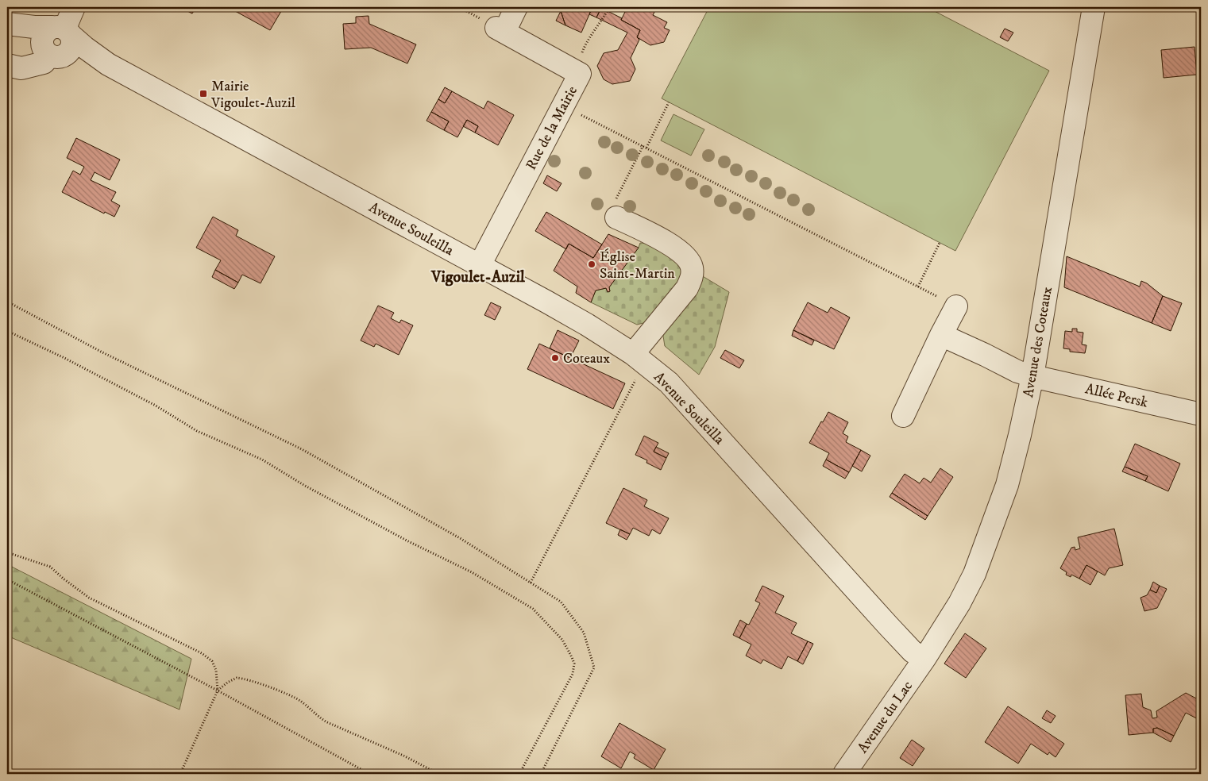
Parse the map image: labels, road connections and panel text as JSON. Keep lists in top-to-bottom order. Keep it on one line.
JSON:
{"streets":{"street":["Rue de la Mairie","Avenue Souleilla","Avenue des Coteaux","Allée Persk","Avenue du Lac"]},"crossings":[["Rue de la Mairie","Avenue Souleilla"],["Avenue Souleilla","Avenue des Coteaux"],["Avenue Souleilla","Avenue du Lac"],["Avenue des Coteaux","Allée Persk"],["Avenue des Coteaux","Avenue du Lac"]],"districts":["Vigoulet-Auzil"],"places":{"transit":["Mairie Vigoulet-Auzil"],"other":["Église Saint-Martin","Coteaux"]}}
